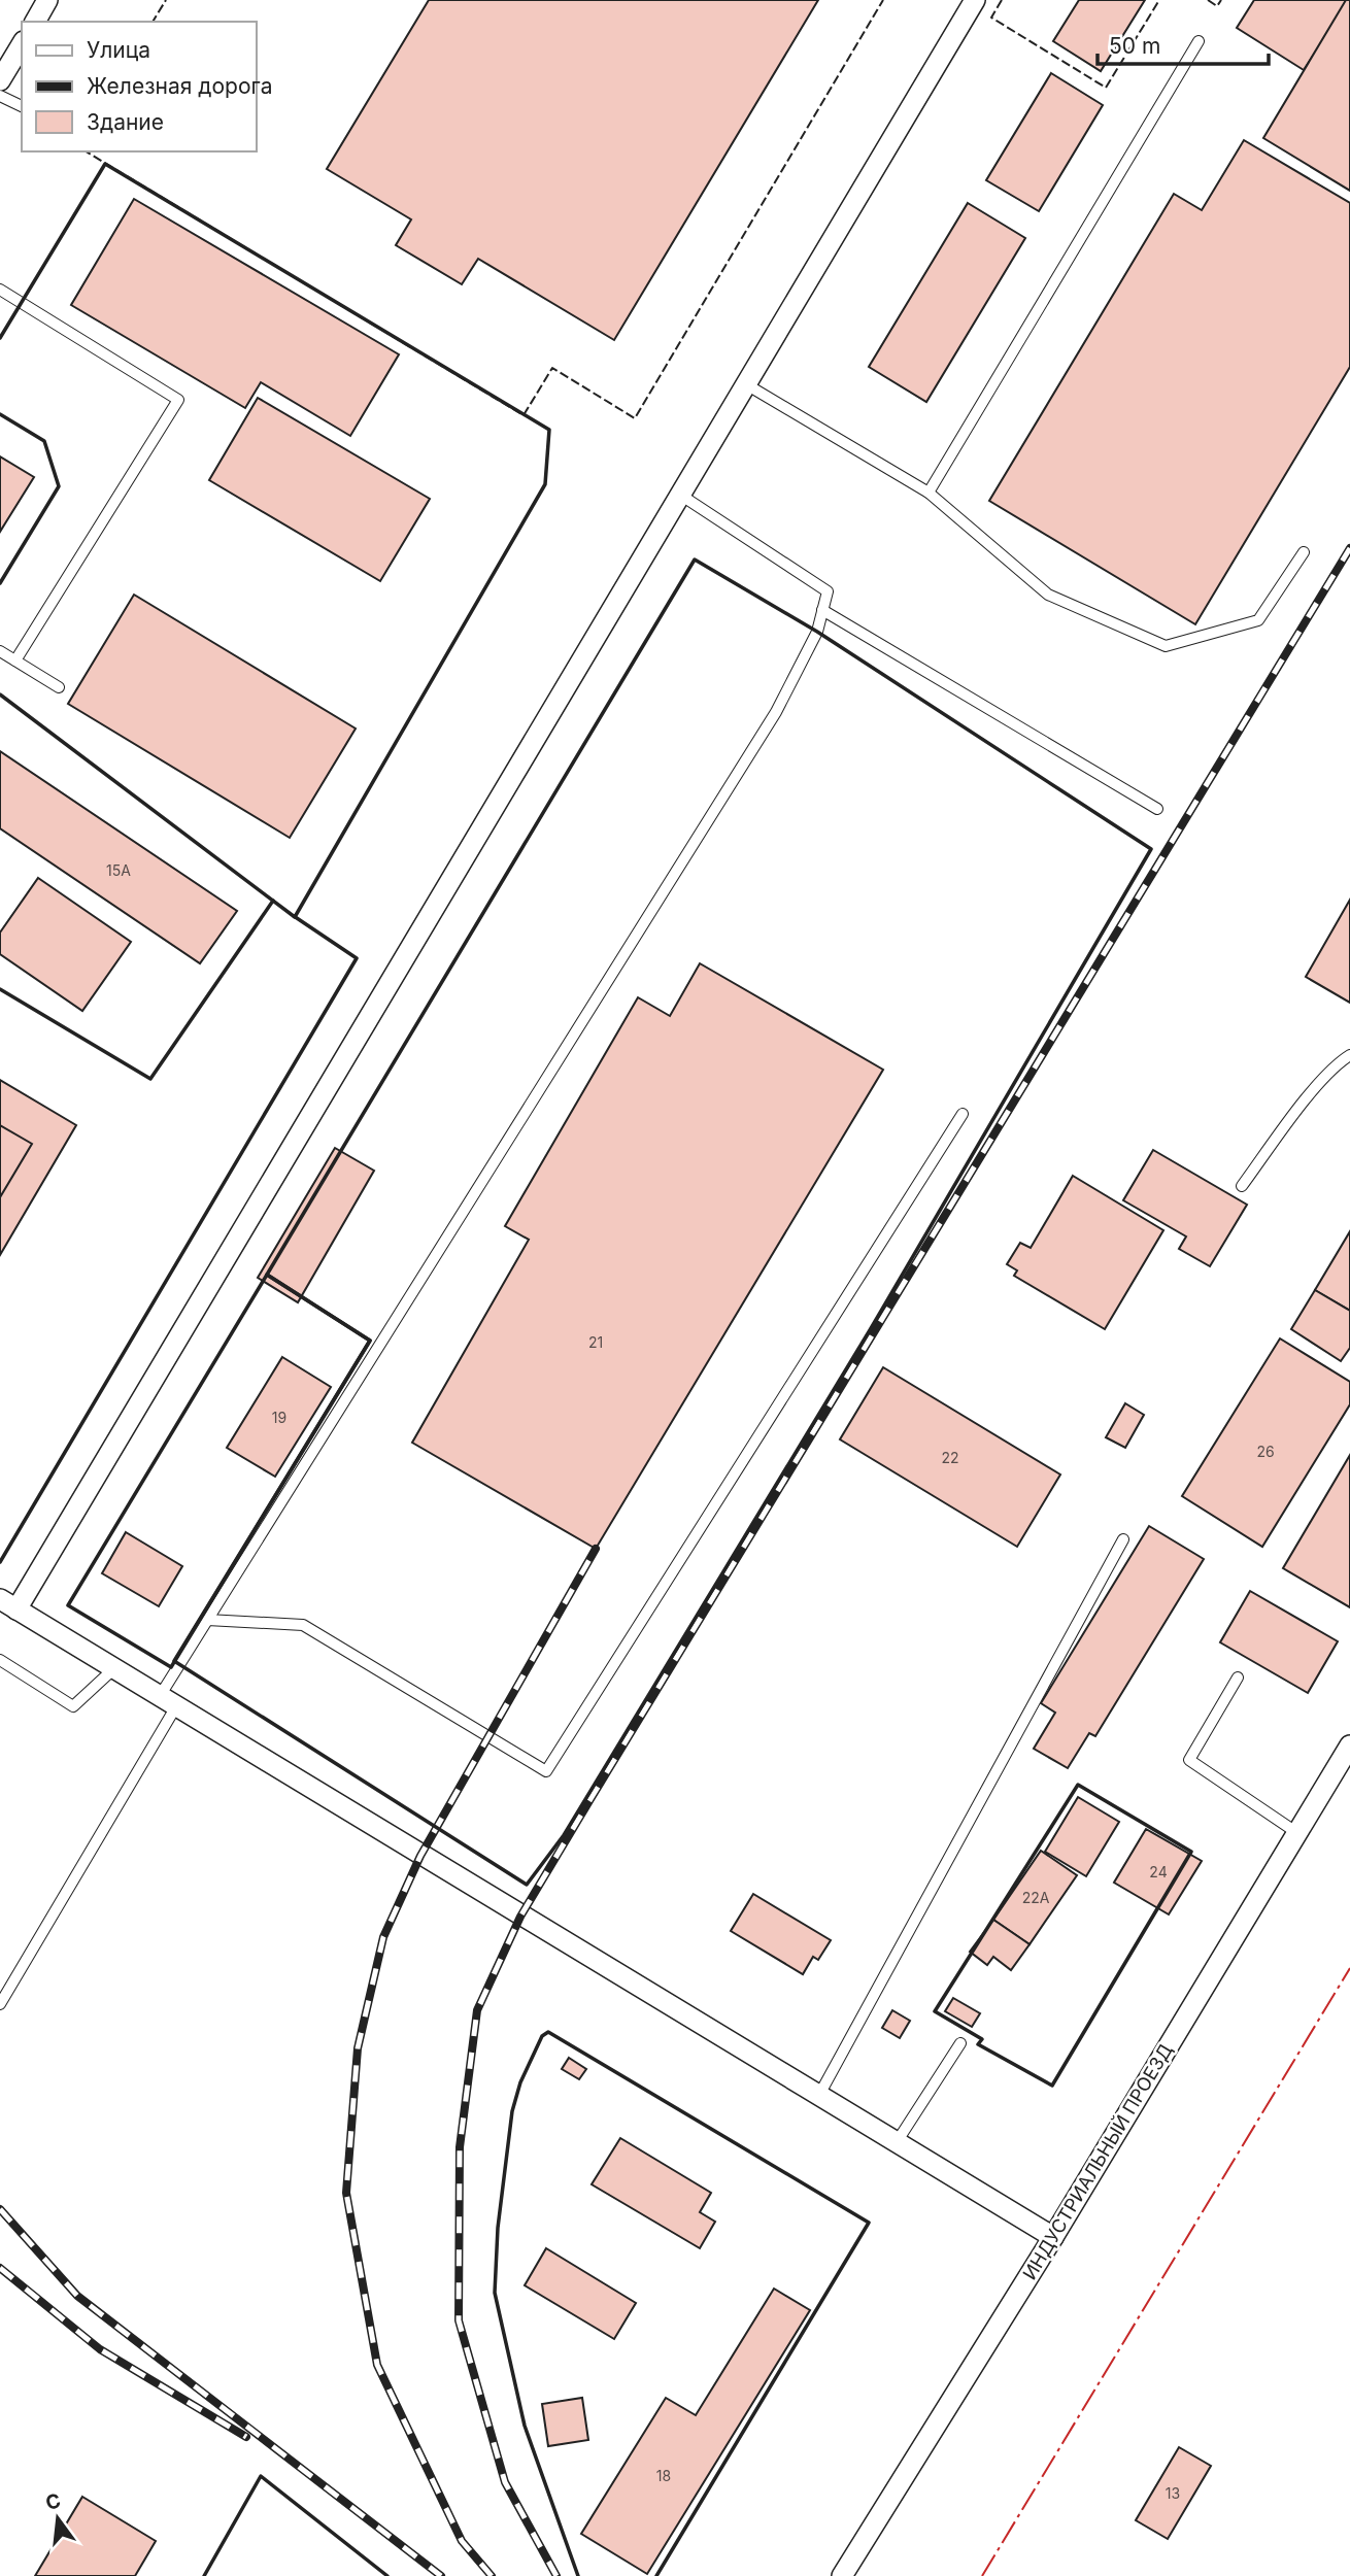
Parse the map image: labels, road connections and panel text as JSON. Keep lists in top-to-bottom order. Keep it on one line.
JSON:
{"streets":{"street":["ИНДУСТРИАЛЬНЫЙ ПРОЕЗД"]},"house_numbers":["15А","21","19","26","22","24","22А","18","13"],"legend":["Улица","Железная дорога","Здание"],"scale_bar":"50 m","north":"top"}
